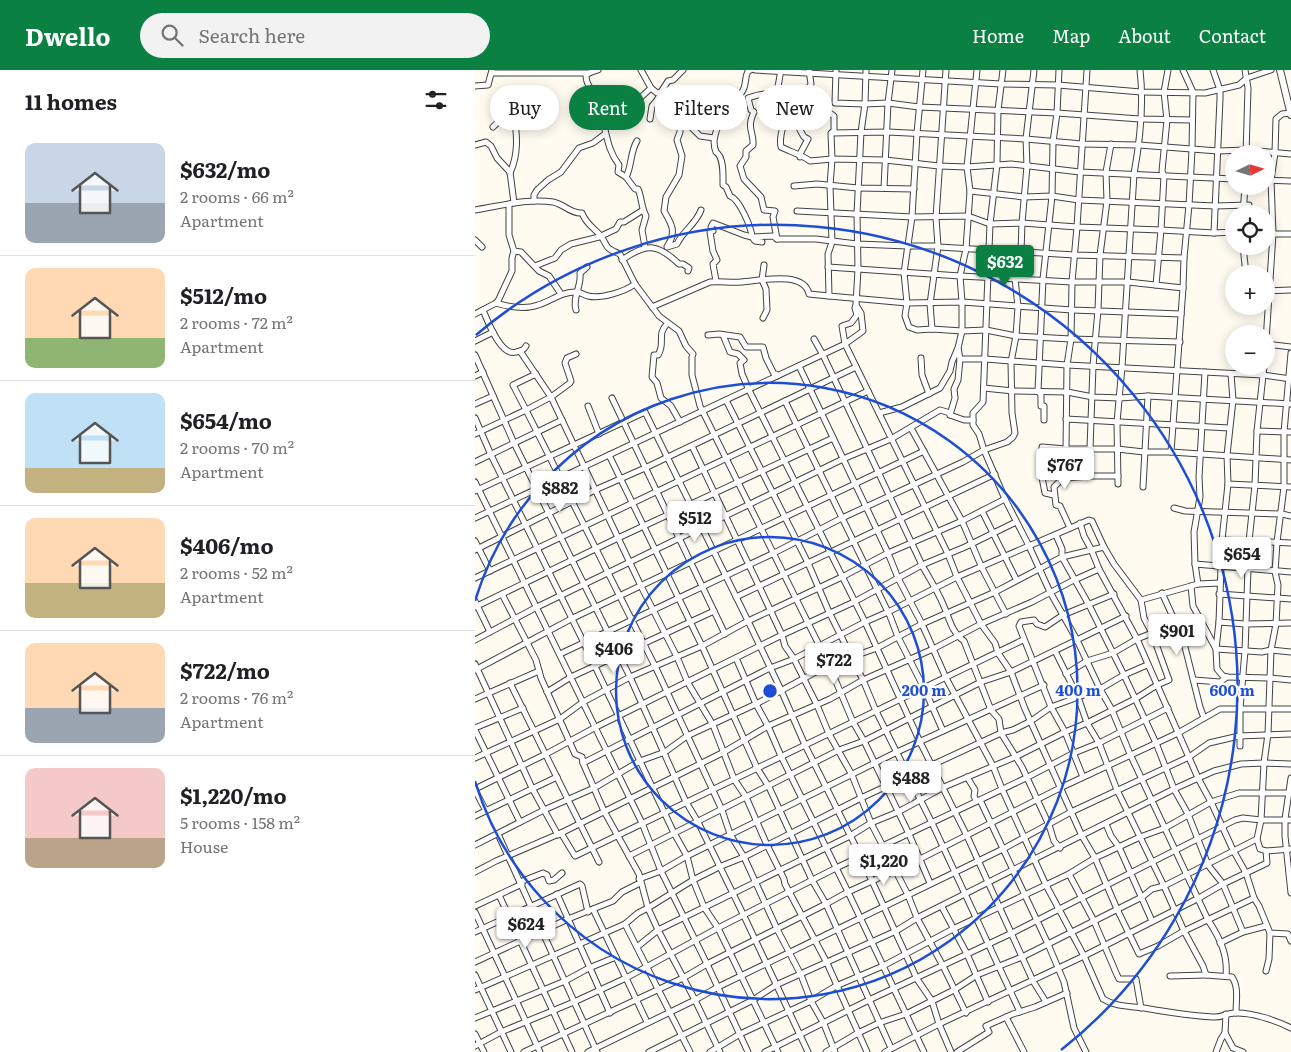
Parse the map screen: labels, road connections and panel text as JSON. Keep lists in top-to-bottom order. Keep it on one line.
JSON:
{"north":"right","page":{"header":"Dwello","search":"Search here","nav":["Home","Map","About","Contact"],"heading":"11 homes","chip":["Buy","Rent","Filters","New"],"list":[{"name":"$632/mo","note":"2 rooms · 66 m² · Apartment"},{"name":"$512/mo","note":"2 rooms · 72 m² · Apartment"},{"name":"$654/mo","note":"2 rooms · 70 m² · Apartment"},{"name":"$406/mo","note":"2 rooms · 52 m² · Apartment"},{"name":"$722/mo","note":"2 rooms · 76 m² · Apartment"},{"name":"$1,220/mo","note":"5 rooms · 158 m² · House"}],"map_buttons":["+","−"],"price":["$632","$767","$882","$512","$654","$901","$406","$722","$488","$1,220","$624"]},"rings":["200 m","400 m","600 m"]}
